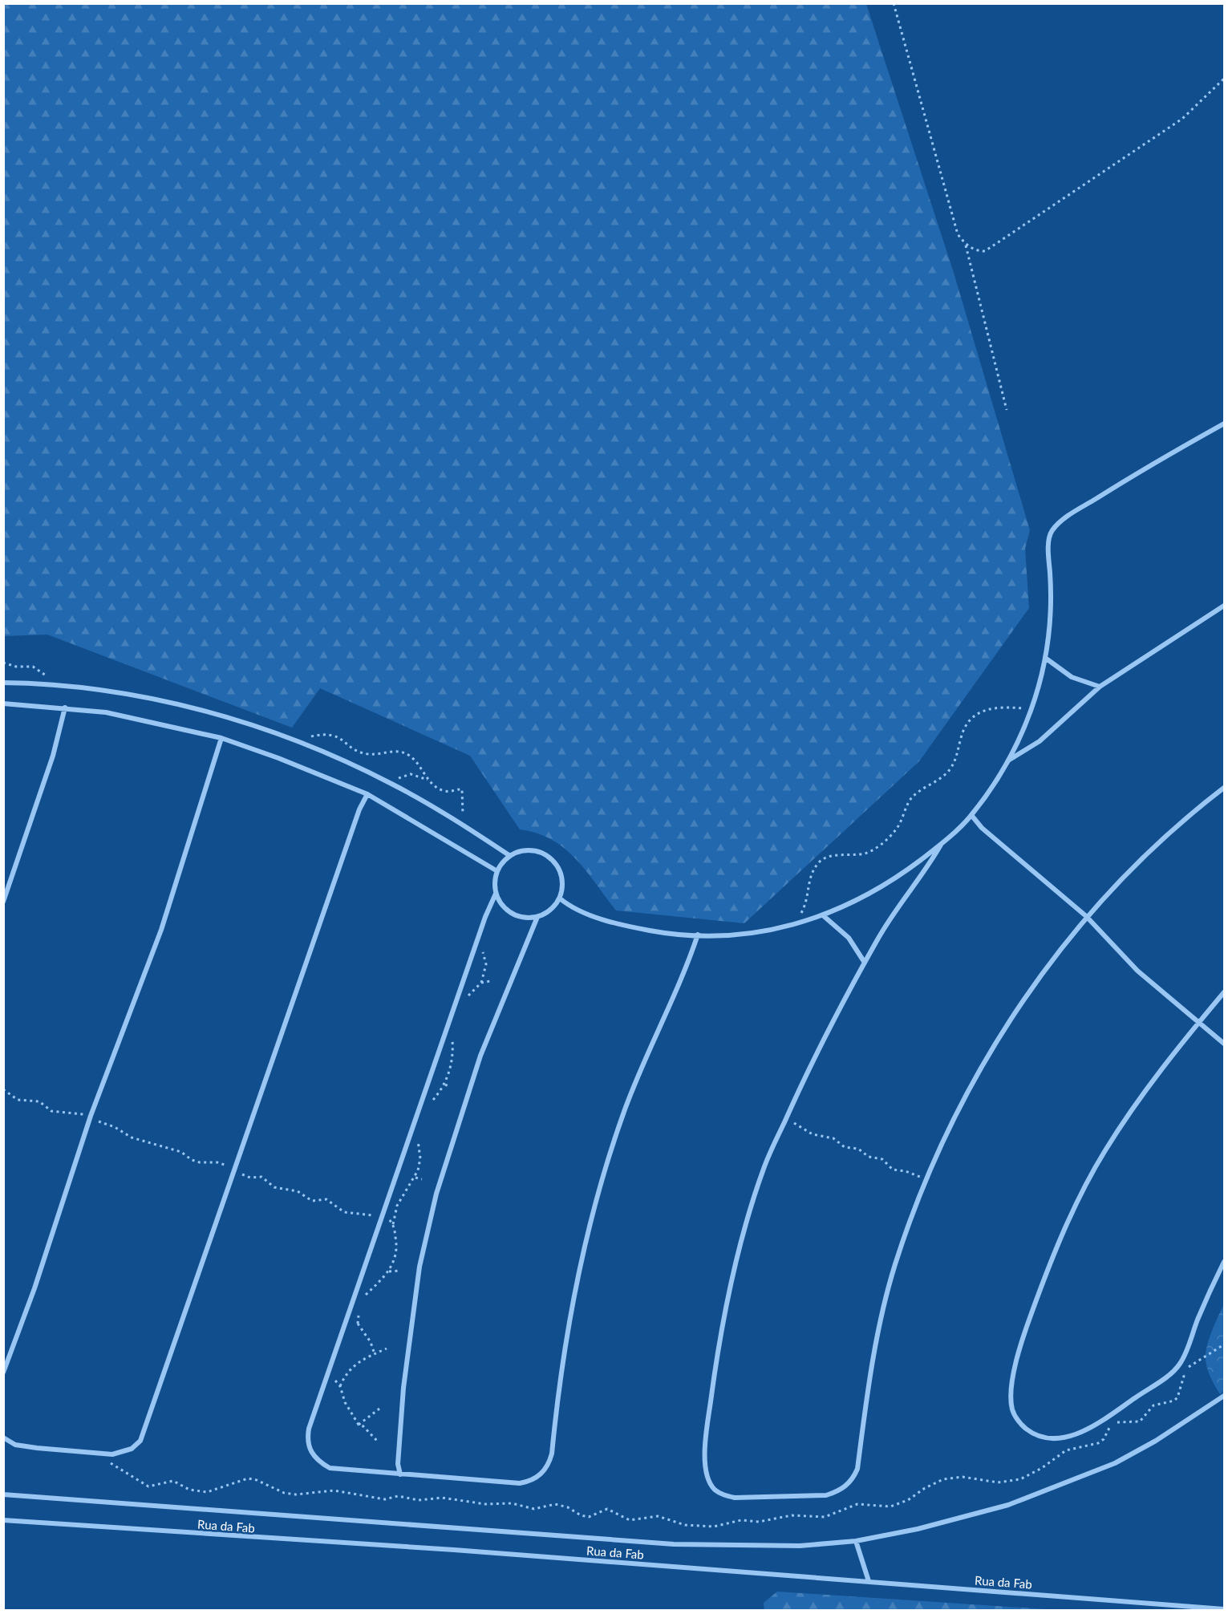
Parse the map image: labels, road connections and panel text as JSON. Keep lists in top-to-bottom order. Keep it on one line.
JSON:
{"streets":{"street":["Rua da Fab"]}}
